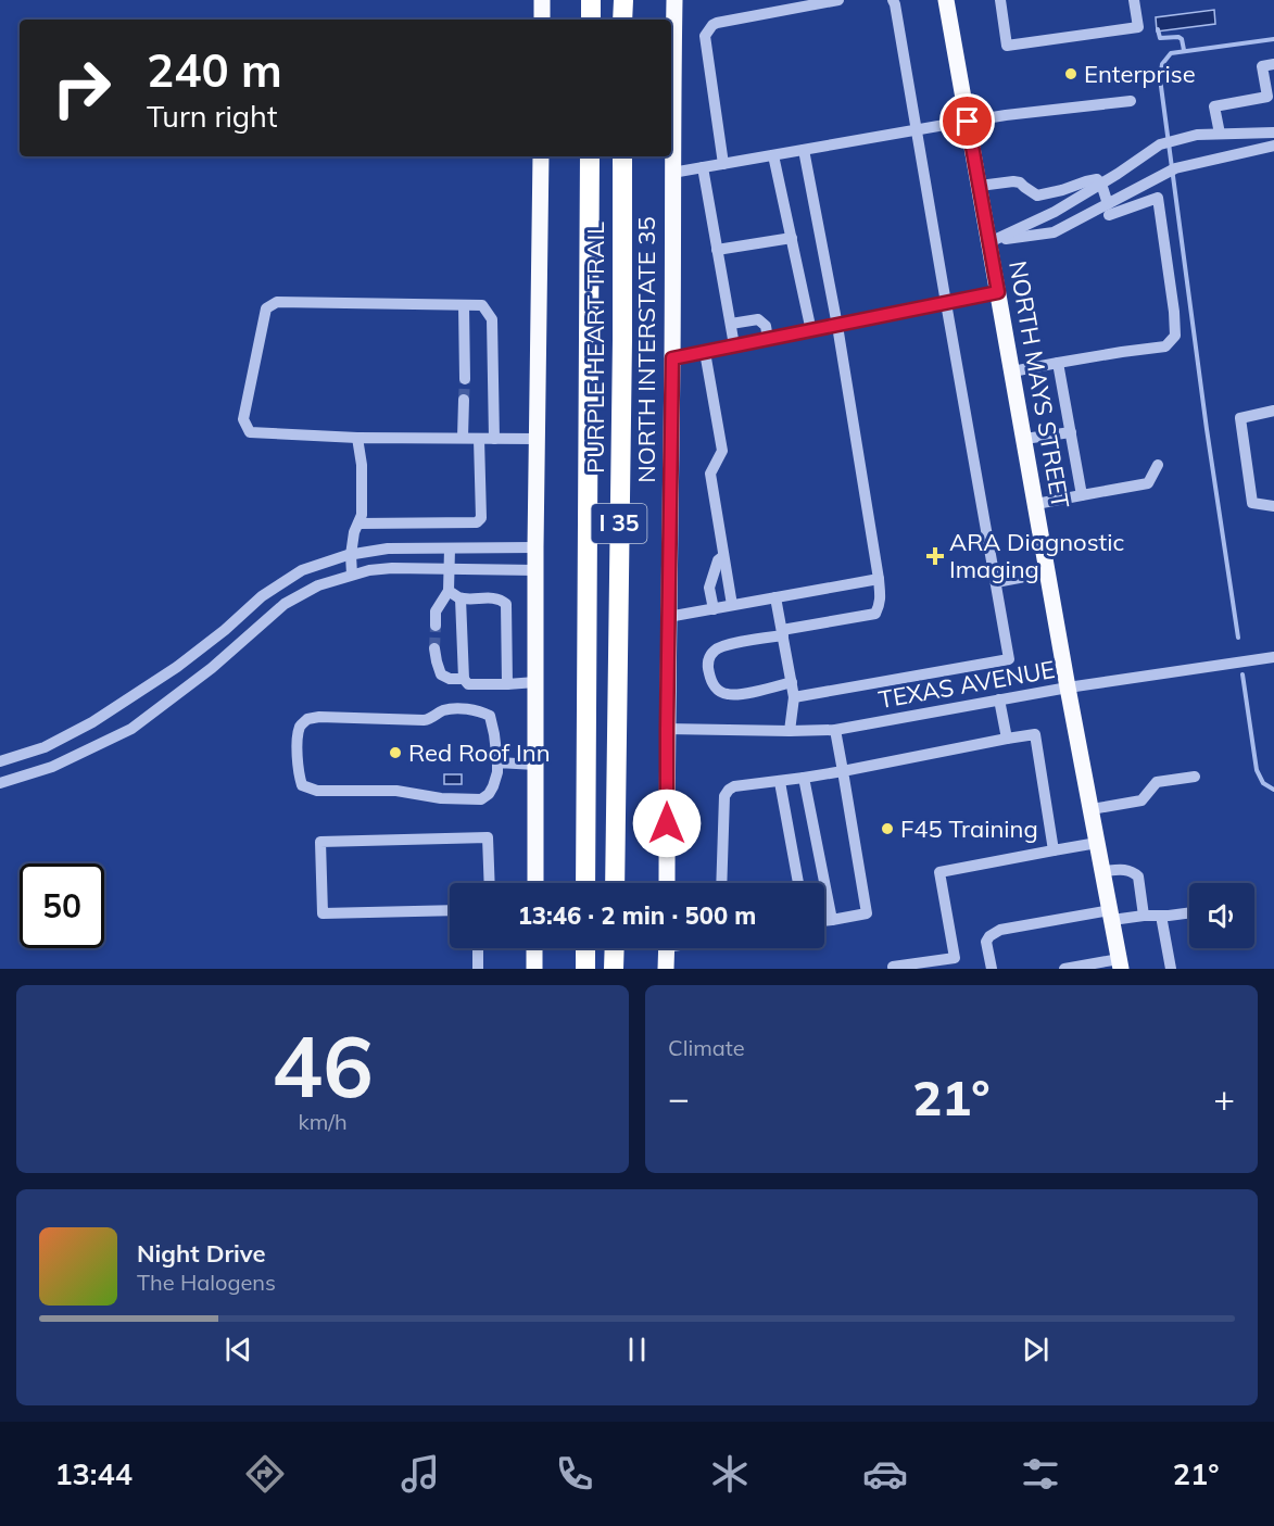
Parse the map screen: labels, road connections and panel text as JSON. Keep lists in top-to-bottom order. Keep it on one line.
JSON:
{"streets":{"highway":["PURPLE HEART TRAIL","I 35"],"main road":["NORTH INTERSTATE 35","NORTH MAYS STREET"],"street":["TEXAS AVENUE"]},"crossings":[["NORTH INTERSTATE 35","TEXAS AVENUE"],["NORTH MAYS STREET","TEXAS AVENUE"]],"places":{"other":["Enterprise","Red Roof Inn","F45 Training"],"health":["ARA Diagnostic Imaging"]},"page":{"turn":["240 m","Turn right"],"limit":"50","trip":"13:46 · 2 min · 500 m","tile":[["46","km/h"],"Climate"],"heat":["−","21°","+"],"song":["Night Drive","The Halogens"],"tabs":["13:44","21°"]}}
